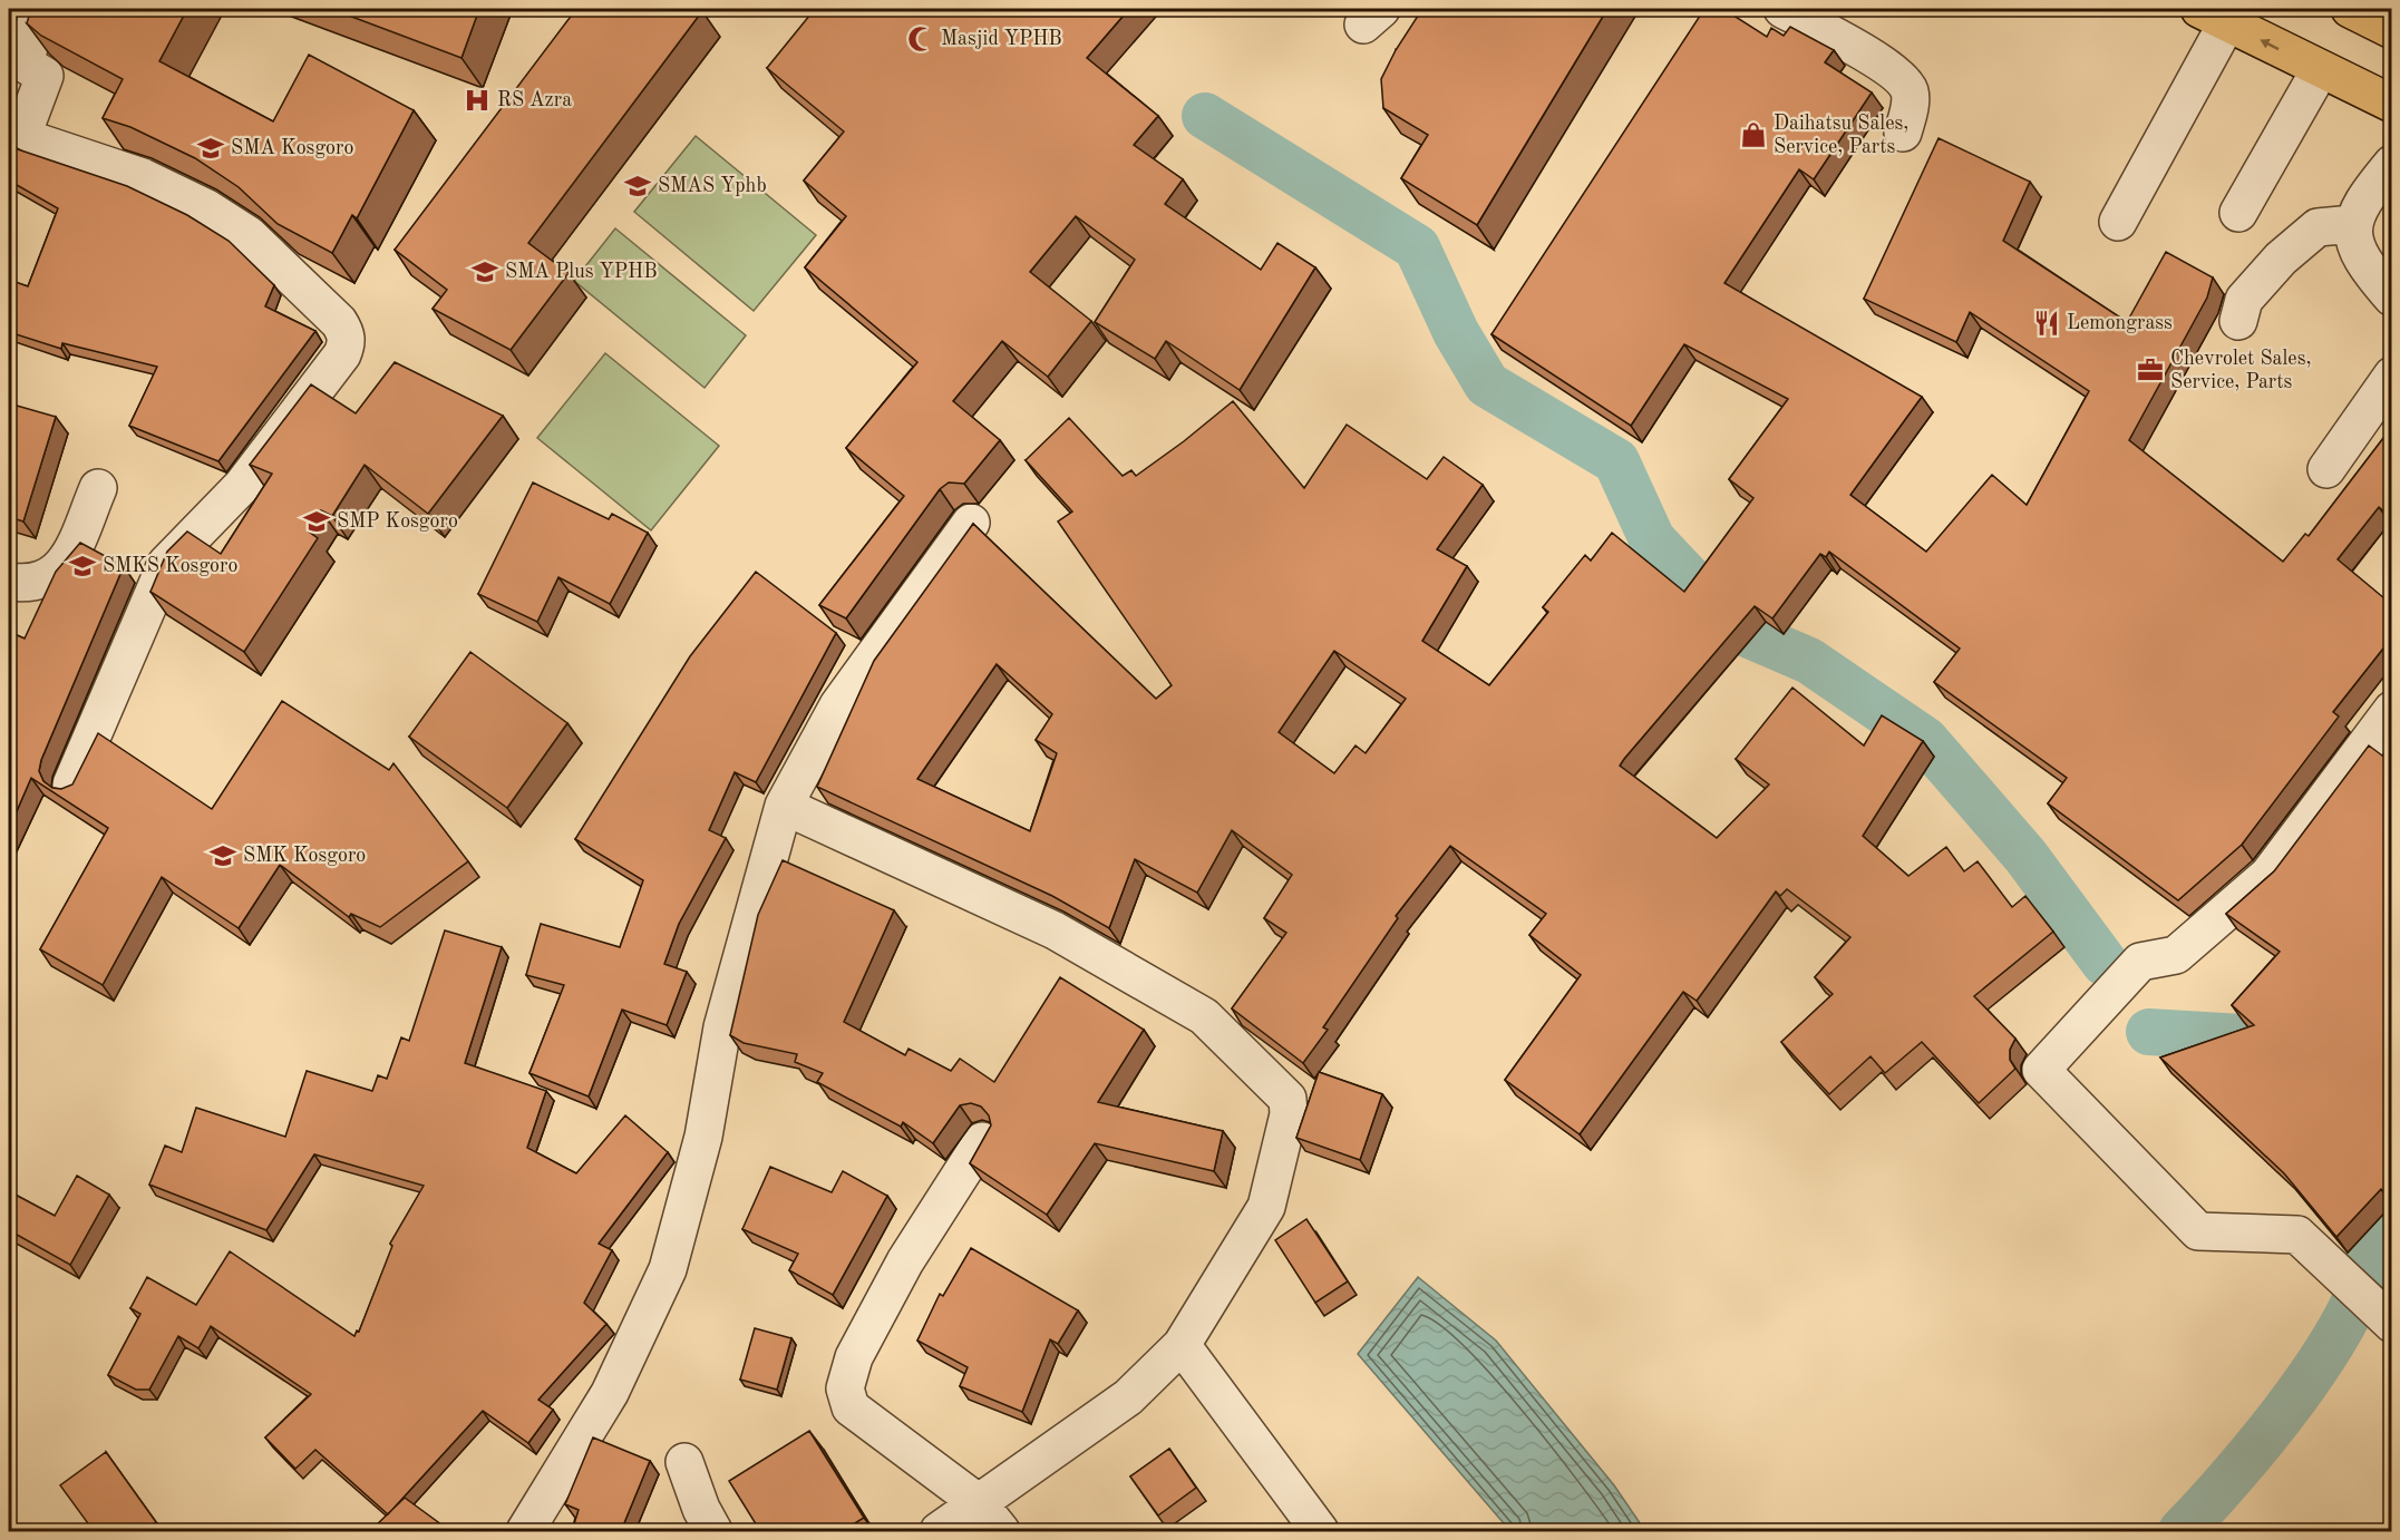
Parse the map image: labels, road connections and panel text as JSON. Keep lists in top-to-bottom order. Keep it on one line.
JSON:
{"places":{"mosque":["Masjid YPHB"],"hospital":["RS Azra"],"shop":["Daihatsu Sales, Service, Parts"],"school or university":["SMA Kosgoro","SMAS Yphb","SMA Plus YPHB","SMP Kosgoro","SMKS Kosgoro","SMK Kosgoro"],"restaurant":["Lemongrass"],"office":["Chevrolet Sales, Service, Parts"]}}
